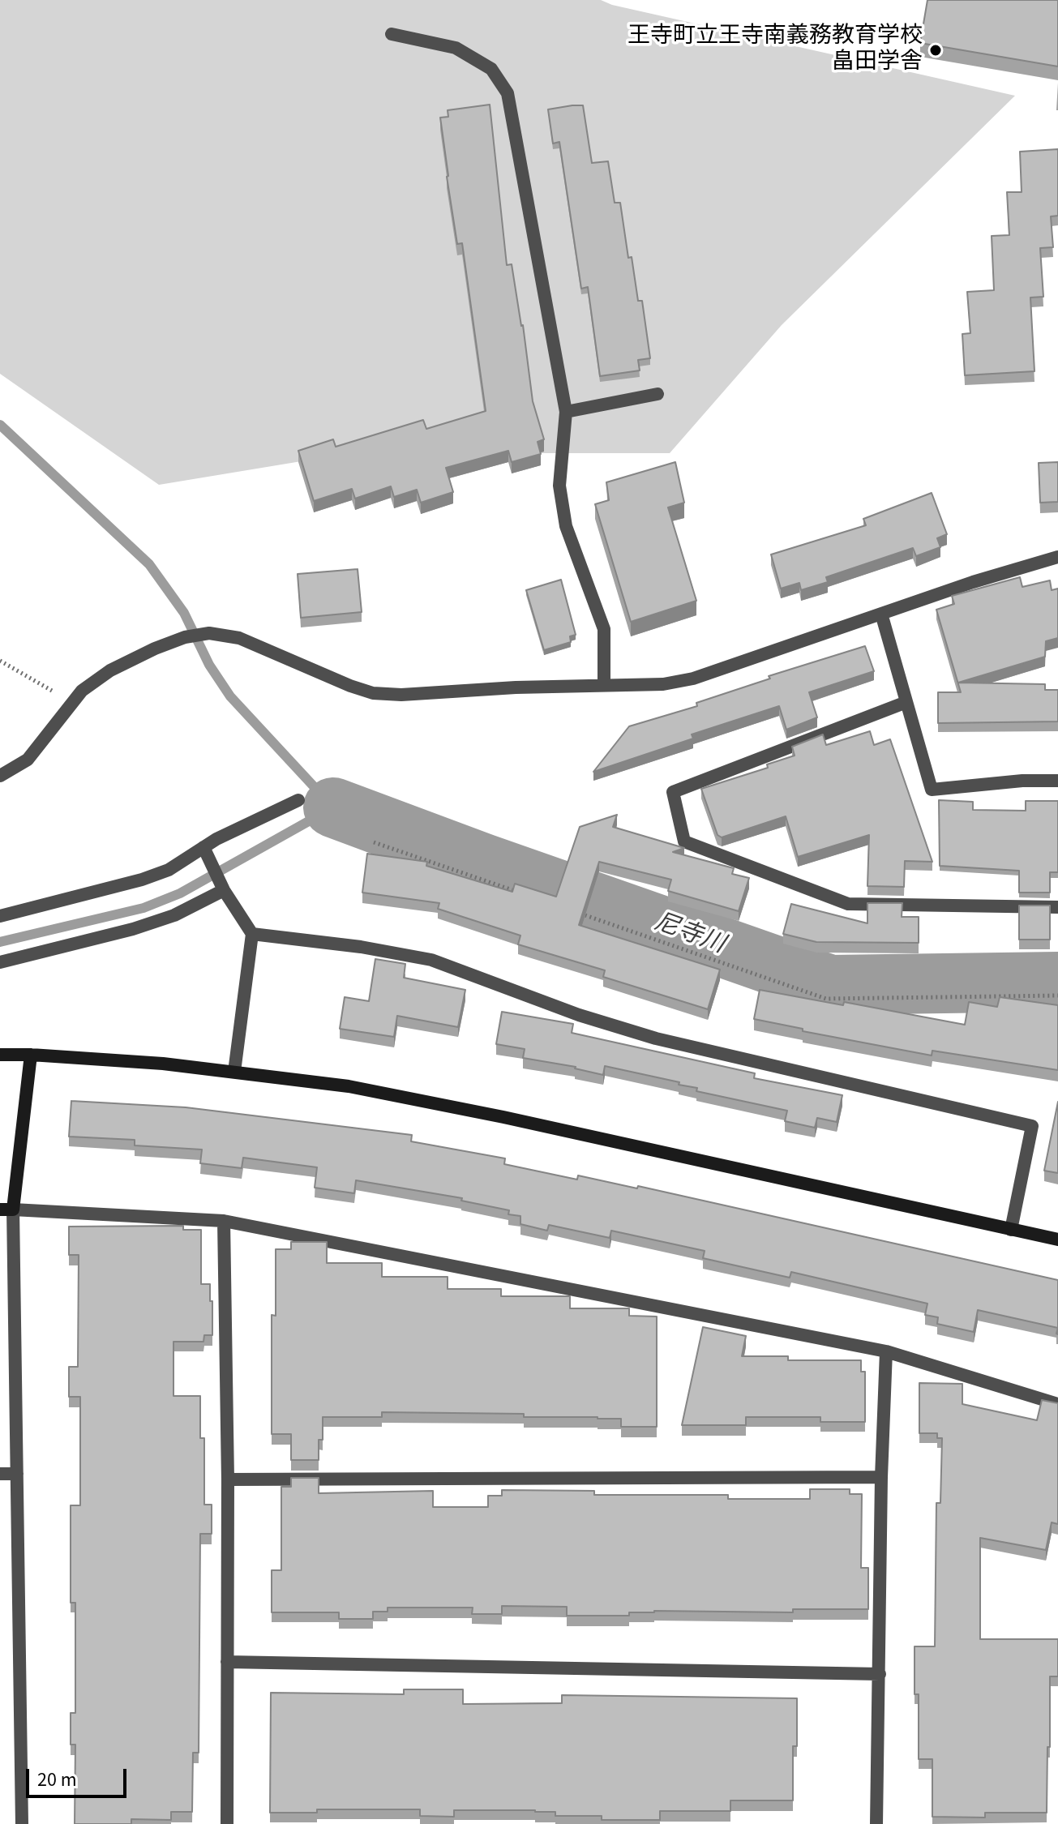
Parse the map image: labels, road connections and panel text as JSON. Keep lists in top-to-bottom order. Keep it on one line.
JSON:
{"water":["尼寺川"],"places":["王寺町立王寺南義務教育学校 畠田学舎"],"scale_bar":"20 m"}
